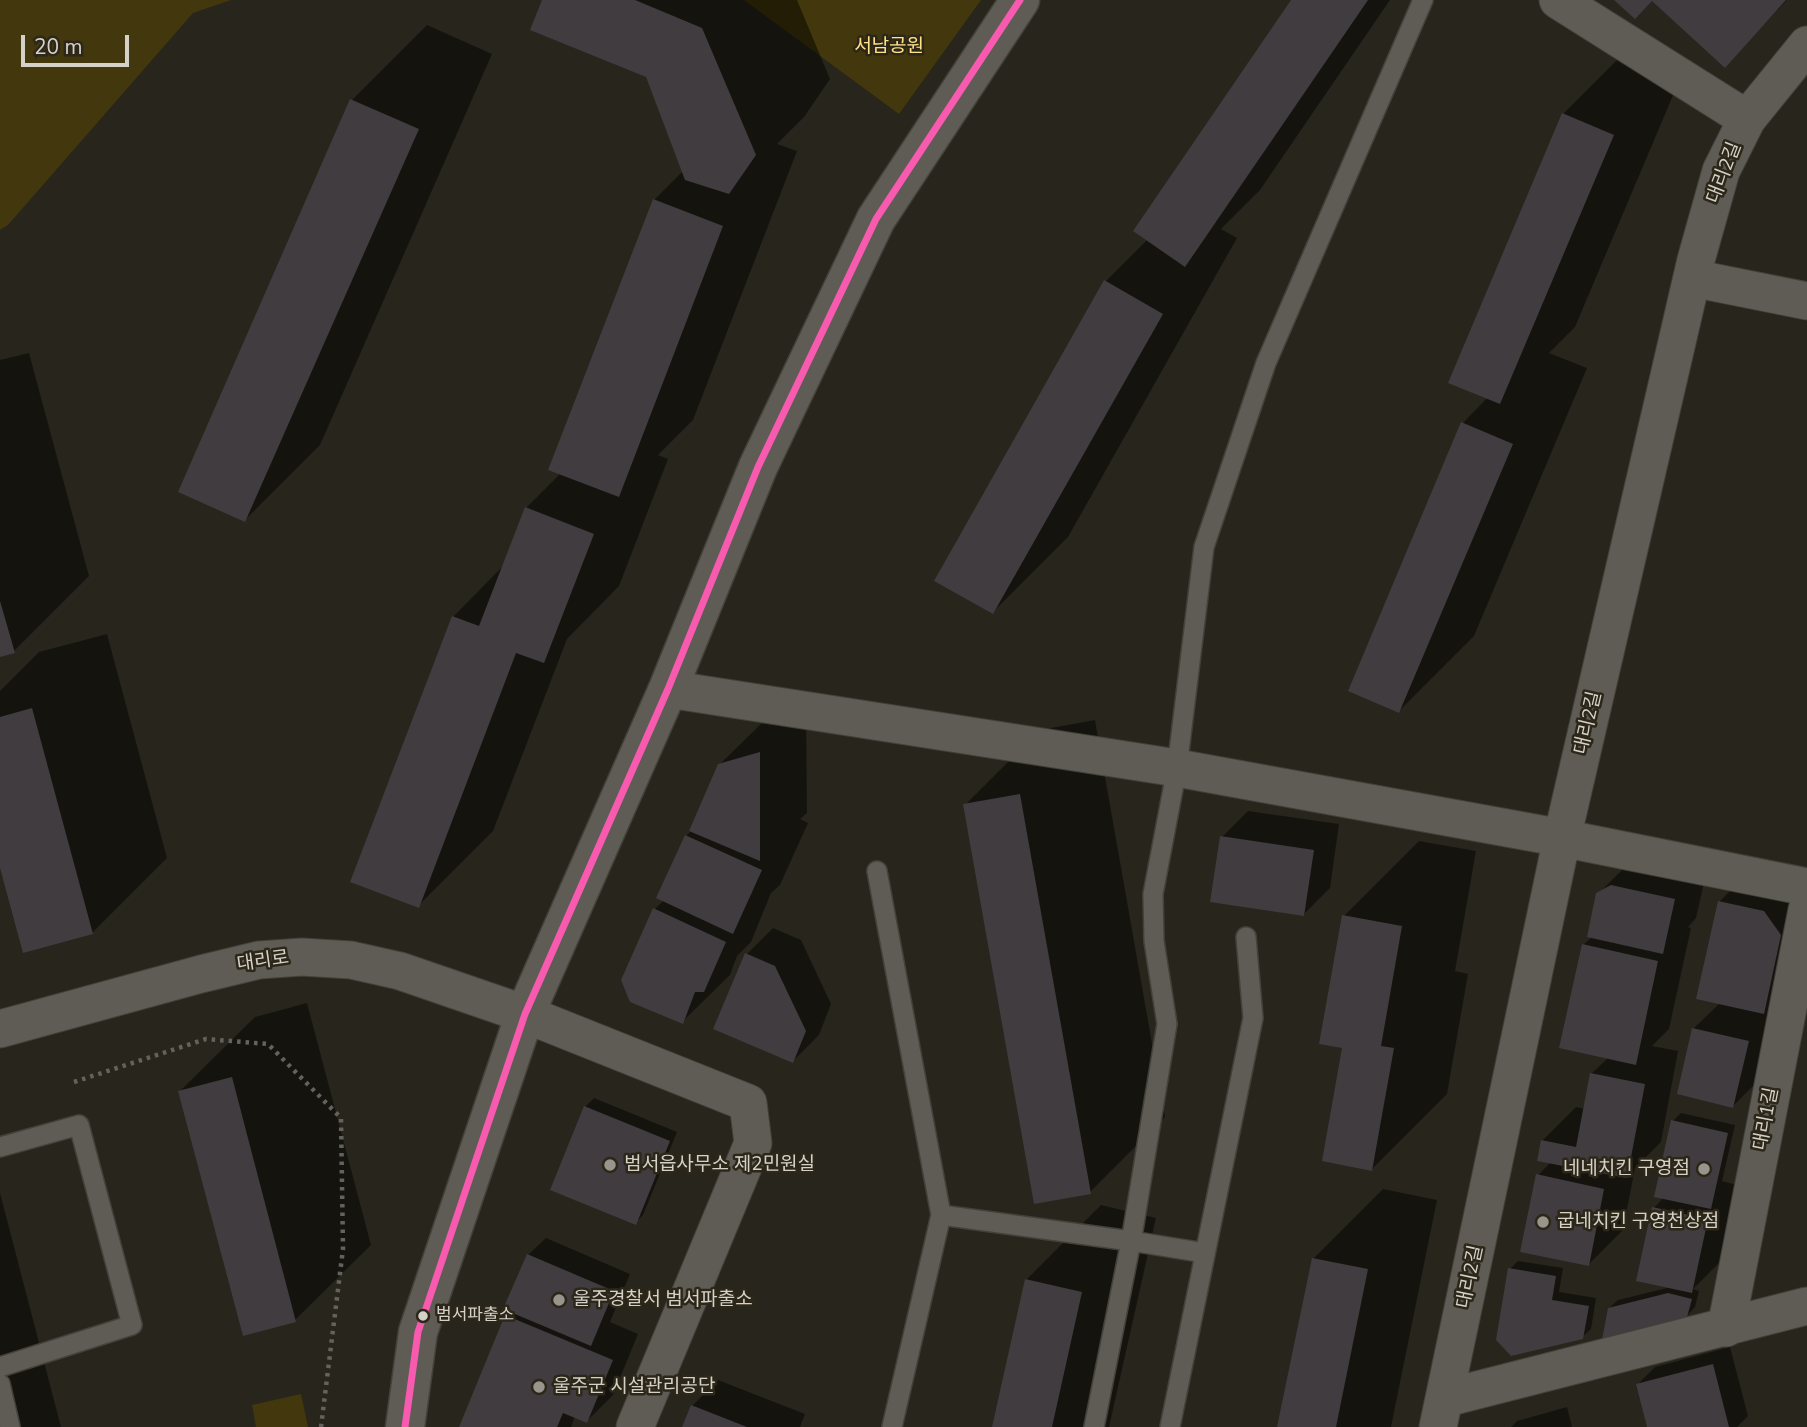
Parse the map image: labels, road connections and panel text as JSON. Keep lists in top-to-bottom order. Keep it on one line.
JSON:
{"streets":{"street":["대리2길","대리로","대리1길"]},"parks":["서남공원"],"places":["범서읍사무소 제2민원실","네네치킨 구영점","굽네치킨 구영천상점","울주경찰서 범서파출소","범서파출소","울주군 시설관리공단"],"scale_bar":"20 m"}
